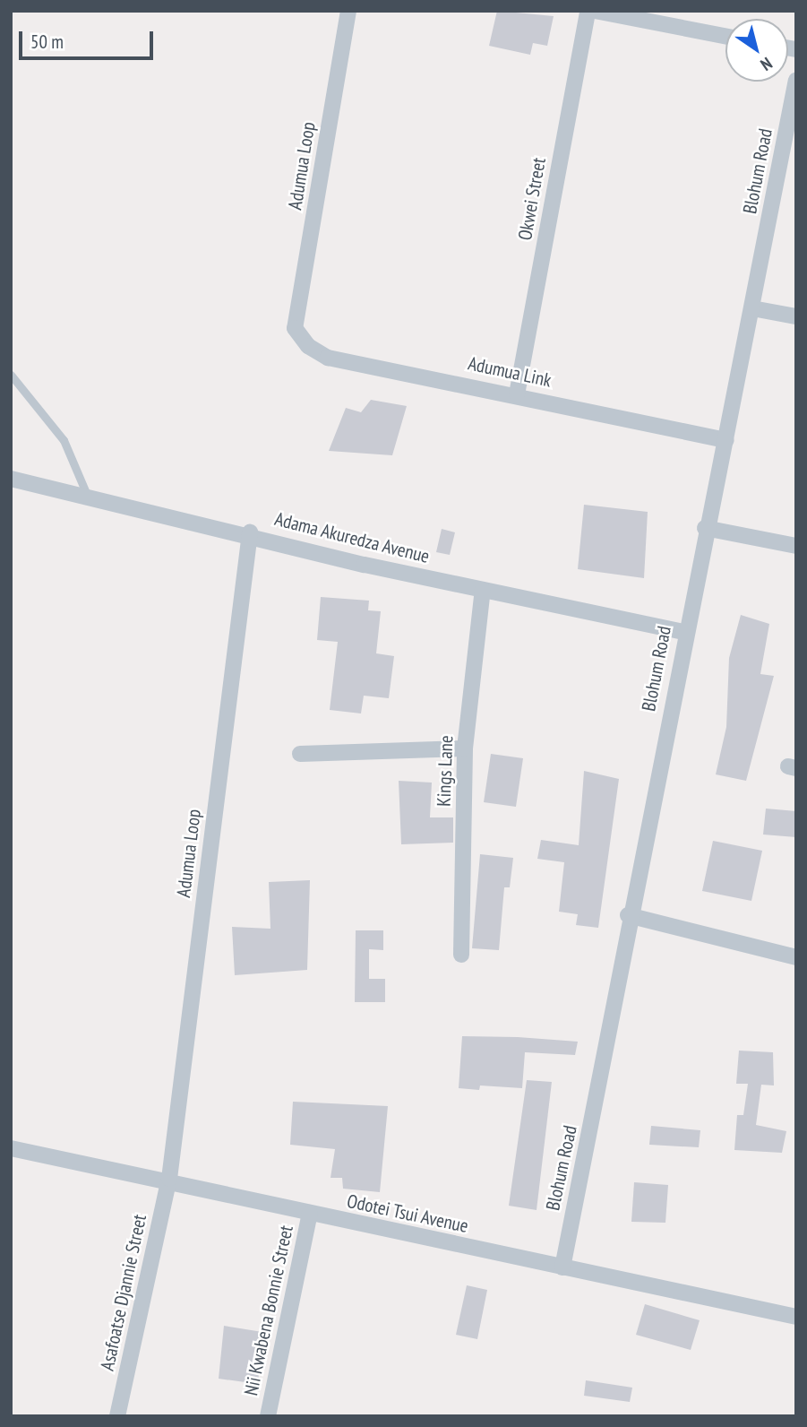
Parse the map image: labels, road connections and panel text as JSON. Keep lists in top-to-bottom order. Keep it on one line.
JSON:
{"streets":{"street":["Adumua Loop","Blohum Road","Okwei Street","Adumua Link","Adama Akuredza Avenue","Kings Lane","Odotei Tsui Avenue","Asafoatse Djannie Street","Nii Kwabena Bonnie Street"]},"crossings":[["Adumua Loop","Adumua Link"],["Adumua Loop","Adama Akuredza Avenue"],["Adumua Loop","Odotei Tsui Avenue"],["Adumua Loop","Asafoatse Djannie Street"],["Blohum Road","Adumua Link"],["Blohum Road","Adama Akuredza Avenue"],["Blohum Road","Odotei Tsui Avenue"],["Okwei Street","Adumua Link"],["Adama Akuredza Avenue","Kings Lane"],["Odotei Tsui Avenue","Asafoatse Djannie Street"],["Odotei Tsui Avenue","Nii Kwabena Bonnie Street"]],"scale_bar":"50 m","north":"bottom right"}
